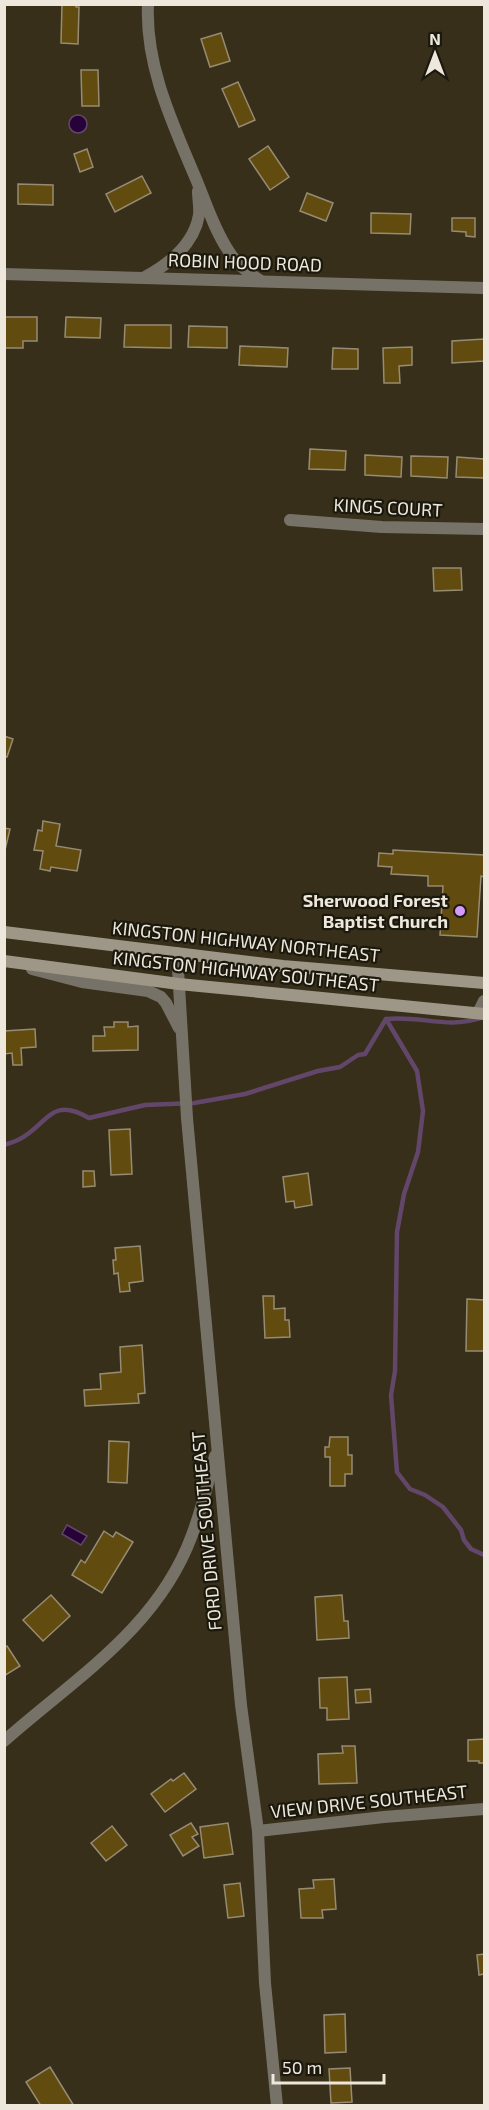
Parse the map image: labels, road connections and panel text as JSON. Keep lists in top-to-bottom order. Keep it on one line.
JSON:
{"streets":{"main road":["KINGSTON HIGHWAY NORTHEAST","KINGSTON HIGHWAY SOUTHEAST"],"street":["ROBIN HOOD ROAD","KINGS COURT","FORD DRIVE SOUTHEAST","VIEW DRIVE SOUTHEAST"]},"crossings":[["KINGSTON HIGHWAY NORTHEAST","FORD DRIVE SOUTHEAST"],["KINGSTON HIGHWAY SOUTHEAST","FORD DRIVE SOUTHEAST"],["FORD DRIVE SOUTHEAST","VIEW DRIVE SOUTHEAST"]],"places":["Sherwood Forest Baptist Church"],"scale_bar":"50 m","north":"top"}
